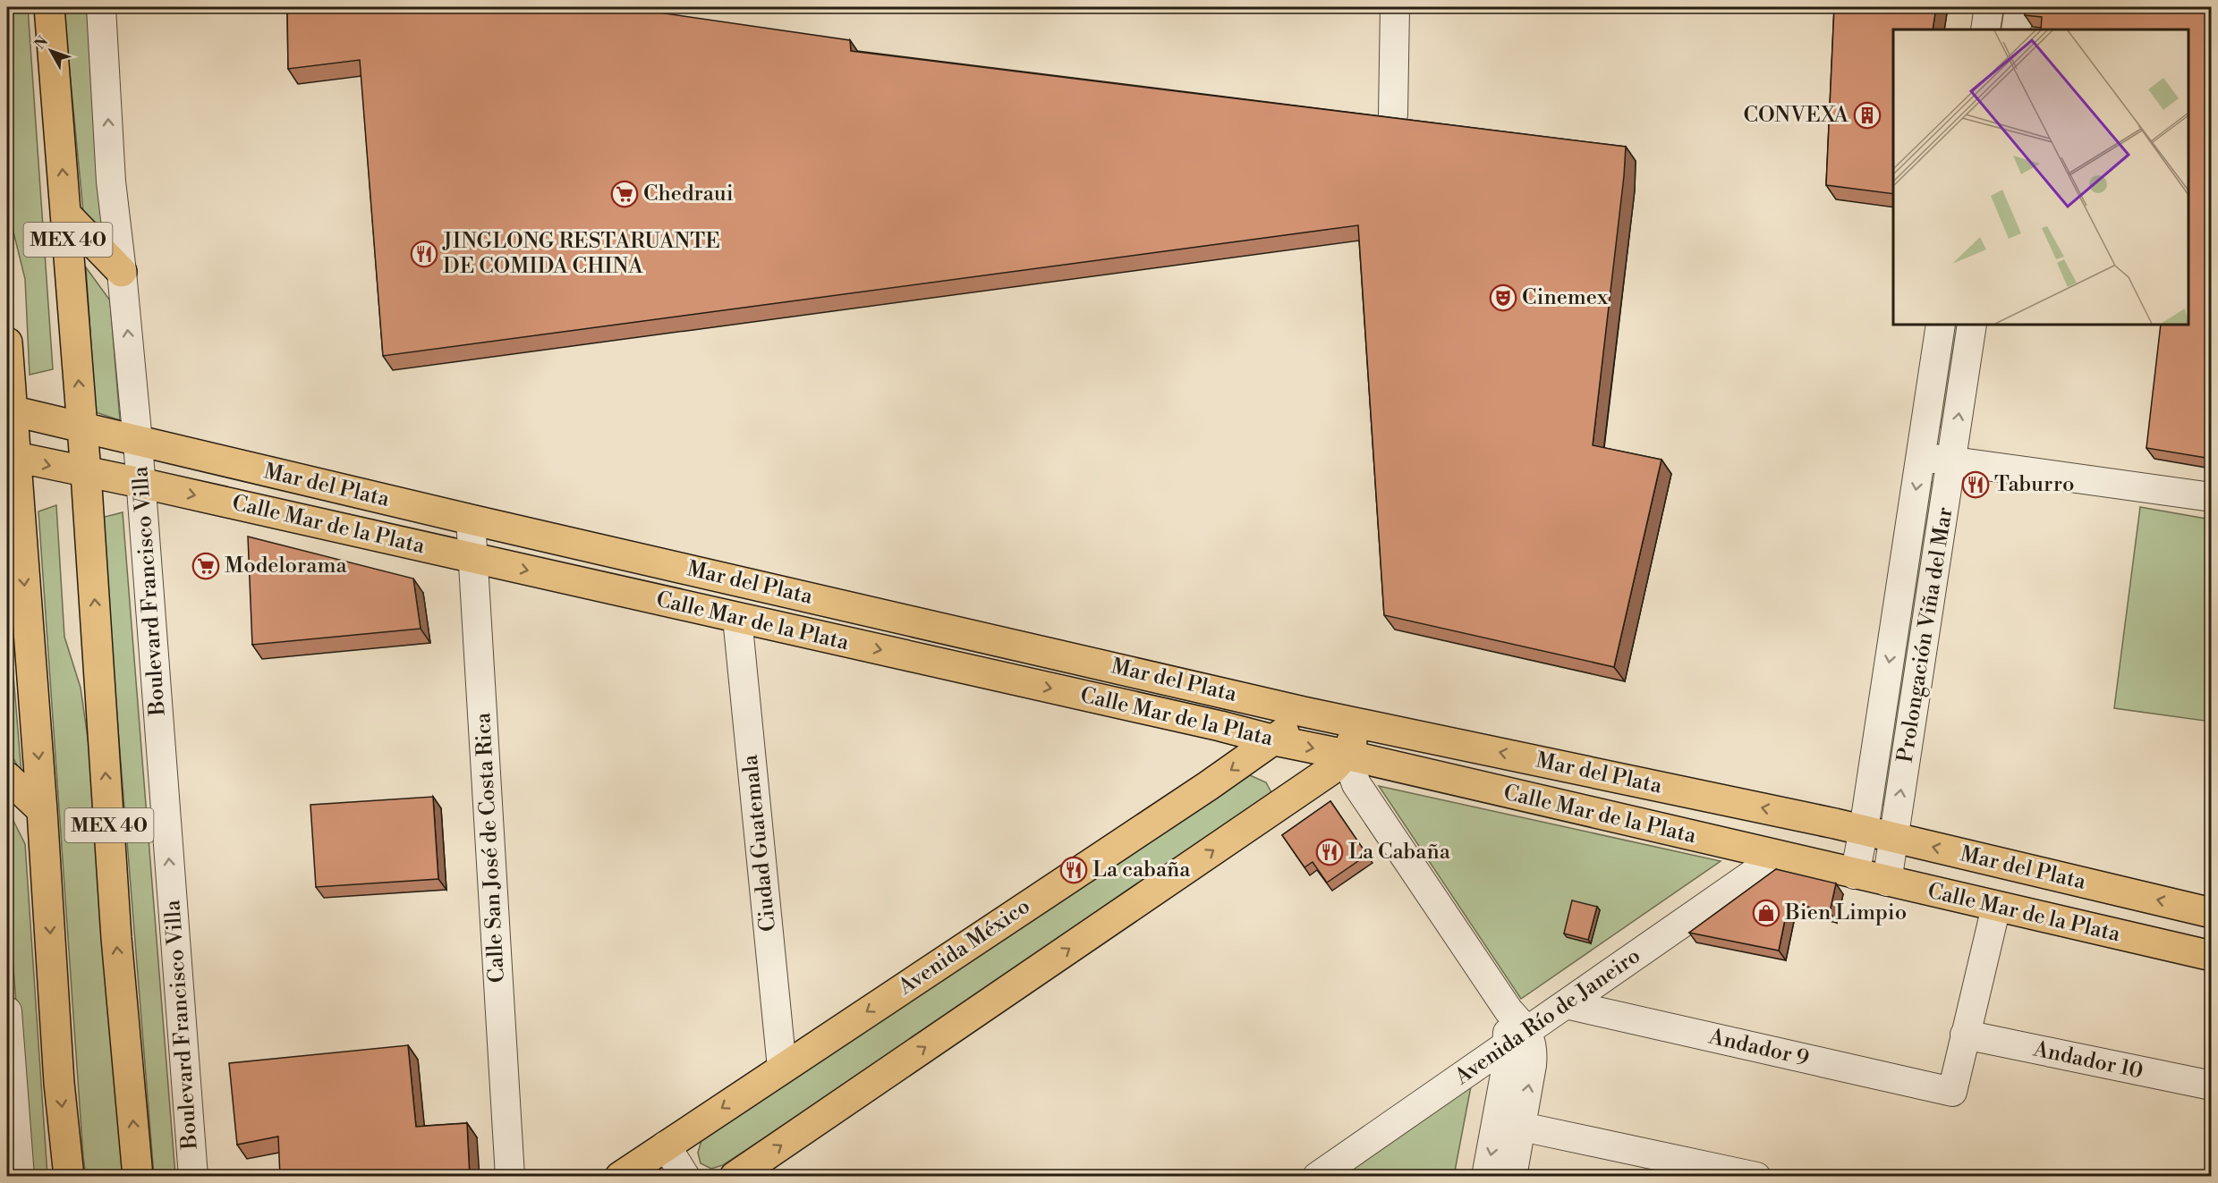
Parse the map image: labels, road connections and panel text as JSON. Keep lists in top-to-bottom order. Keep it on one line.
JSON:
{"streets":{"main road":["MEX 40","Mar del Plata","Calle Mar de la Plata","Avenida México"],"street":["Boulevard Francisco Villa","Prolongación Viña del Mar","Ciudad Guatemala","Calle San José de Costa Rica","Avenida Río de Janeiro","Andador 9","Andador 10"]},"crossings":[["MEX 40","Mar del Plata"],["MEX 40","Calle Mar de la Plata"],["Mar del Plata","Boulevard Francisco Villa"],["Mar del Plata","Prolongación Viña del Mar"],["Mar del Plata","Calle San José de Costa Rica"],["Mar del Plata","Avenida México"],["Calle Mar de la Plata","Boulevard Francisco Villa"],["Calle Mar de la Plata","Prolongación Viña del Mar"],["Calle Mar de la Plata","Ciudad Guatemala"],["Calle Mar de la Plata","Calle San José de Costa Rica"],["Calle Mar de la Plata","Avenida México"],["Calle Mar de la Plata","Avenida Río de Janeiro"],["Ciudad Guatemala","Avenida México"],["Avenida Río de Janeiro","Andador 9"],["Andador 9","Andador 10"]],"one_way":["Mar del Plata","Calle Mar de la Plata","Boulevard Francisco Villa"],"places":{"building":["CONVEXA"],"supermarket":["Chedraui","Modelorama"],"restaurant":["JINGLONG RESTARUANTE DE COMIDA CHINA","Taburro","La Cabaña","La cabaña"],"theatre":["Cinemex"],"shop":["Bien Limpio"]},"north":"top left"}
